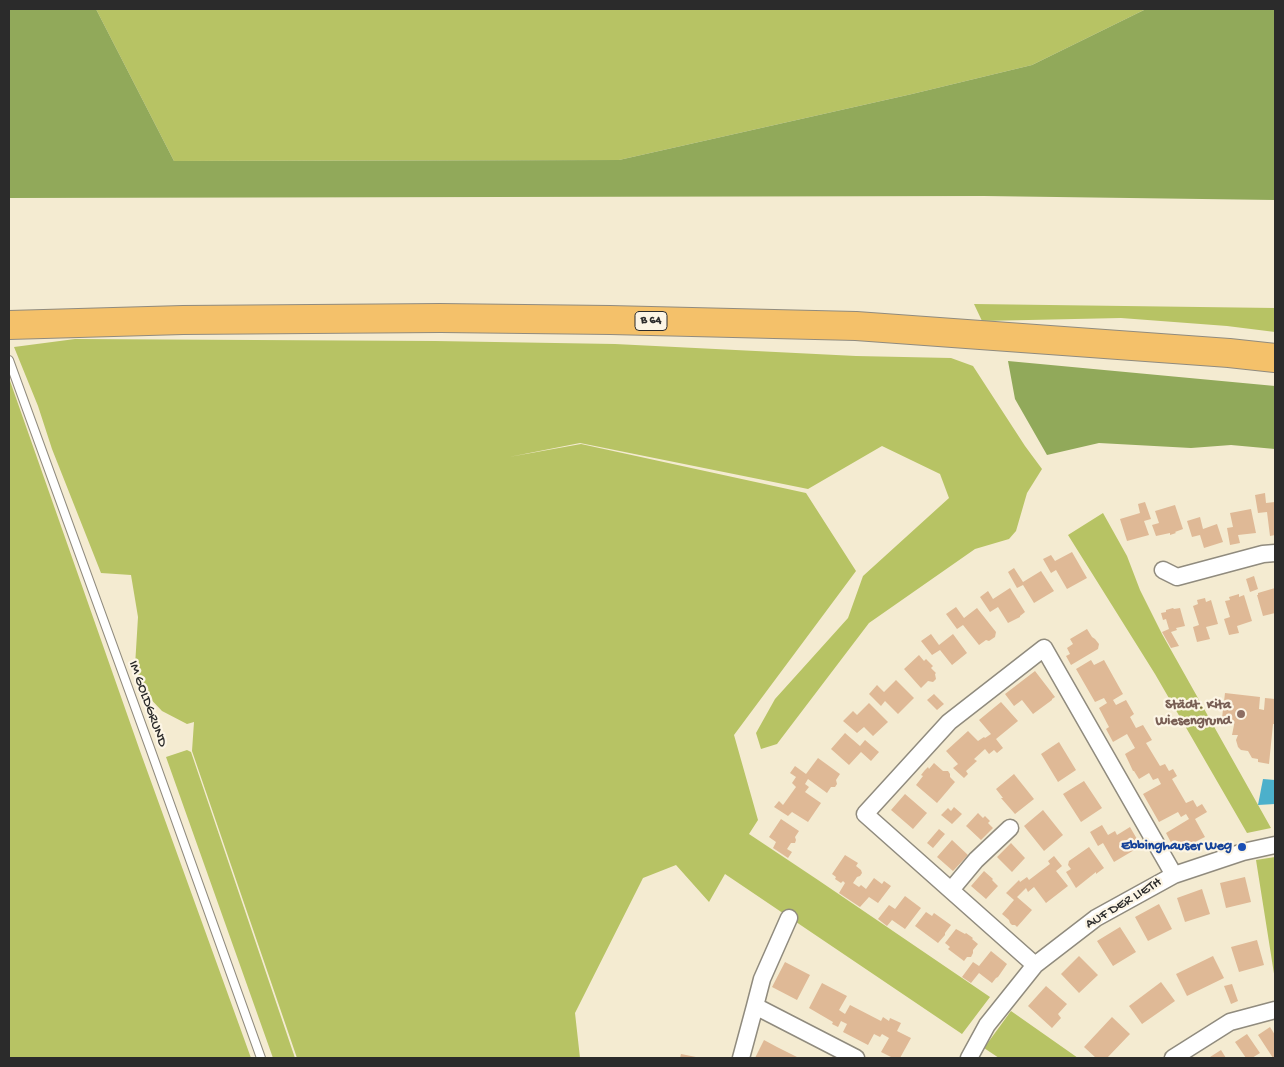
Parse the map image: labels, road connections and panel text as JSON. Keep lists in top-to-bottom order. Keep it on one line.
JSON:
{"streets":{"highway":["B 64"],"street":["AUF DER LIETH"],"lane":["IM GOLDGRUND"]},"places":["Städt. Kita Wiesengrund","Ebbinghauser Weg"]}
